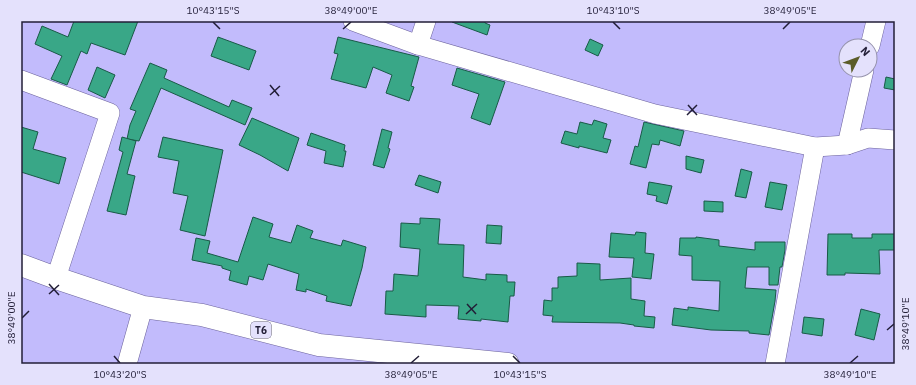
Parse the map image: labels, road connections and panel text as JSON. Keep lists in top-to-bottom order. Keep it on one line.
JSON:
{"streets":{"highway":["T6"]},"north":"top right","coordinates":["10°43'15\"S","38°49'00\"E","10°43'10\"S","38°49'05\"E","38°49'10\"E","10°43'20\"S"]}
